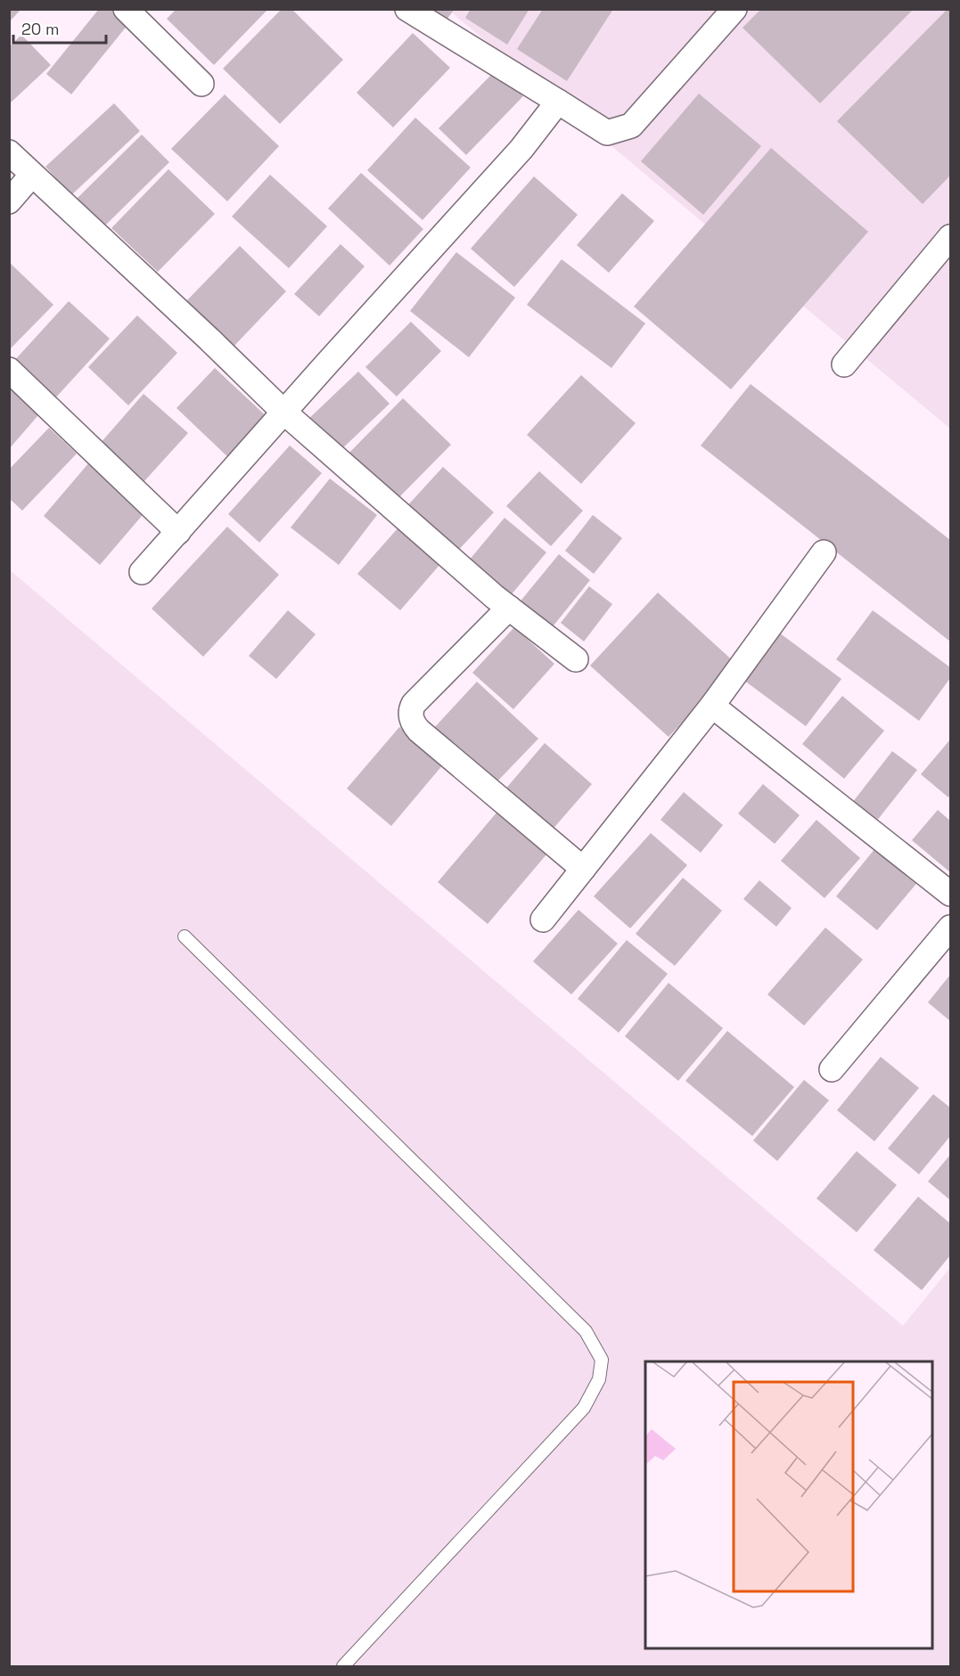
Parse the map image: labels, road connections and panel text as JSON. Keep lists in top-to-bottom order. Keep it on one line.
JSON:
{"scale_bar":"20 m"}
